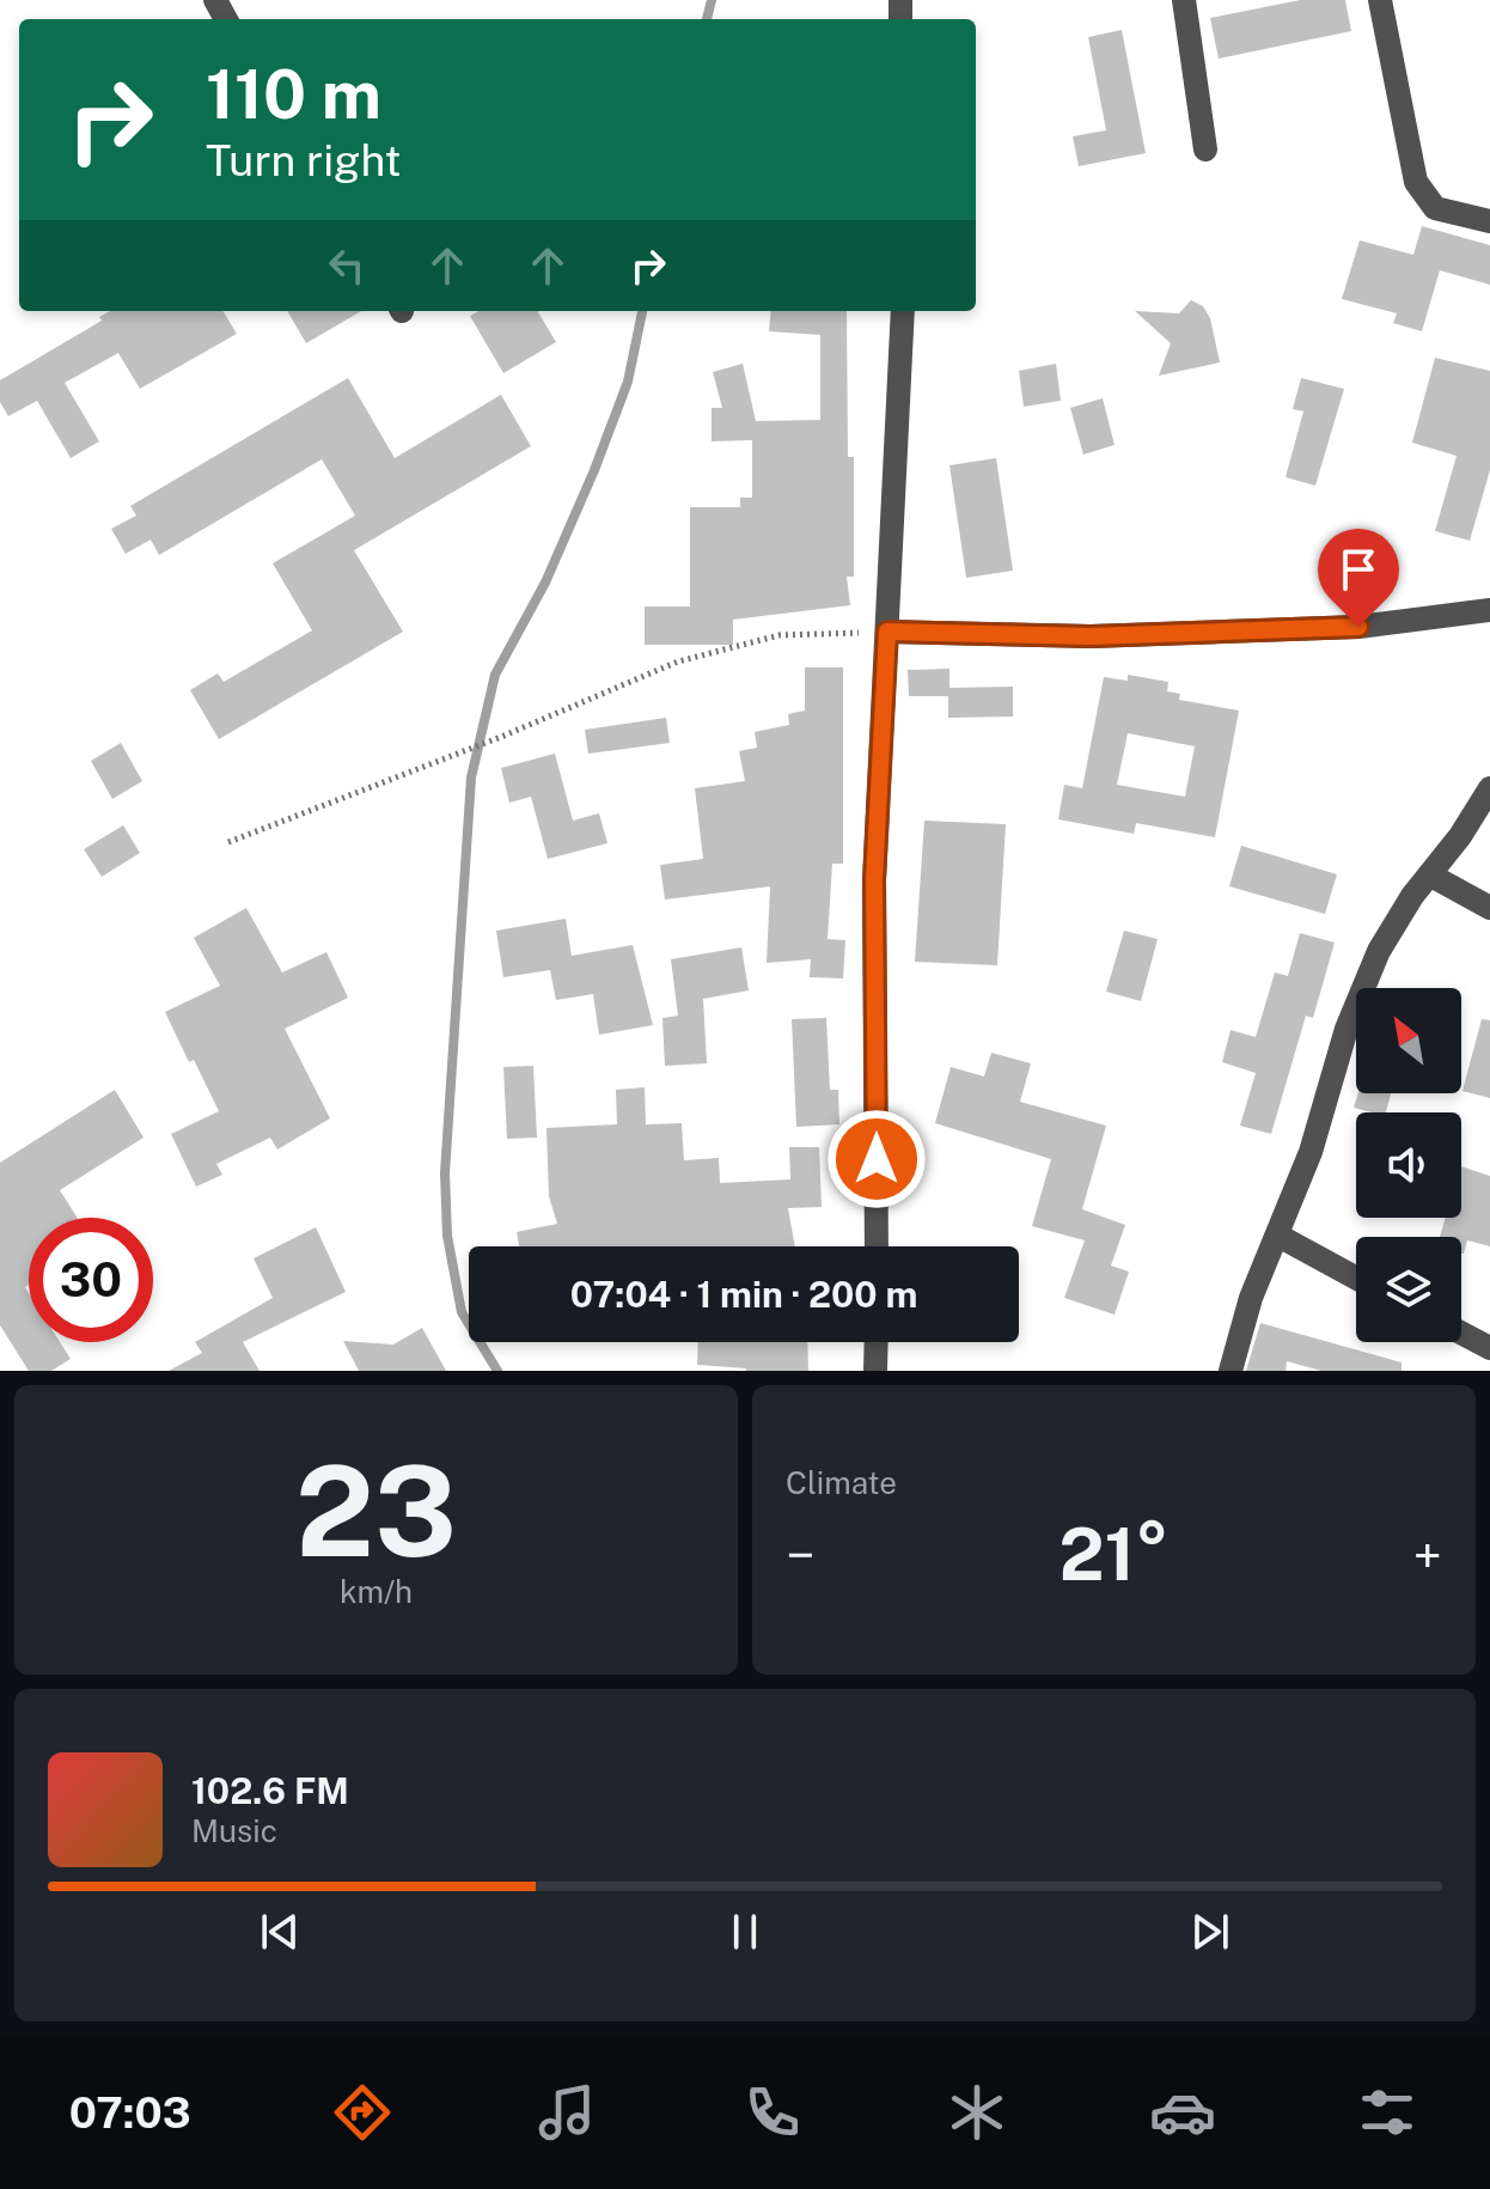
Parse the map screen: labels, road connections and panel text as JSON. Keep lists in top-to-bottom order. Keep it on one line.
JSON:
{"north":"top left","page":{"turn":["110 m","Turn right"],"limit":"30","trip":"07:04 · 1 min · 200 m","tile":[["23","km/h"],"Climate"],"heat":["−","21°","+"],"song":["102.6 FM","Music"],"tabs":"07:03"}}
